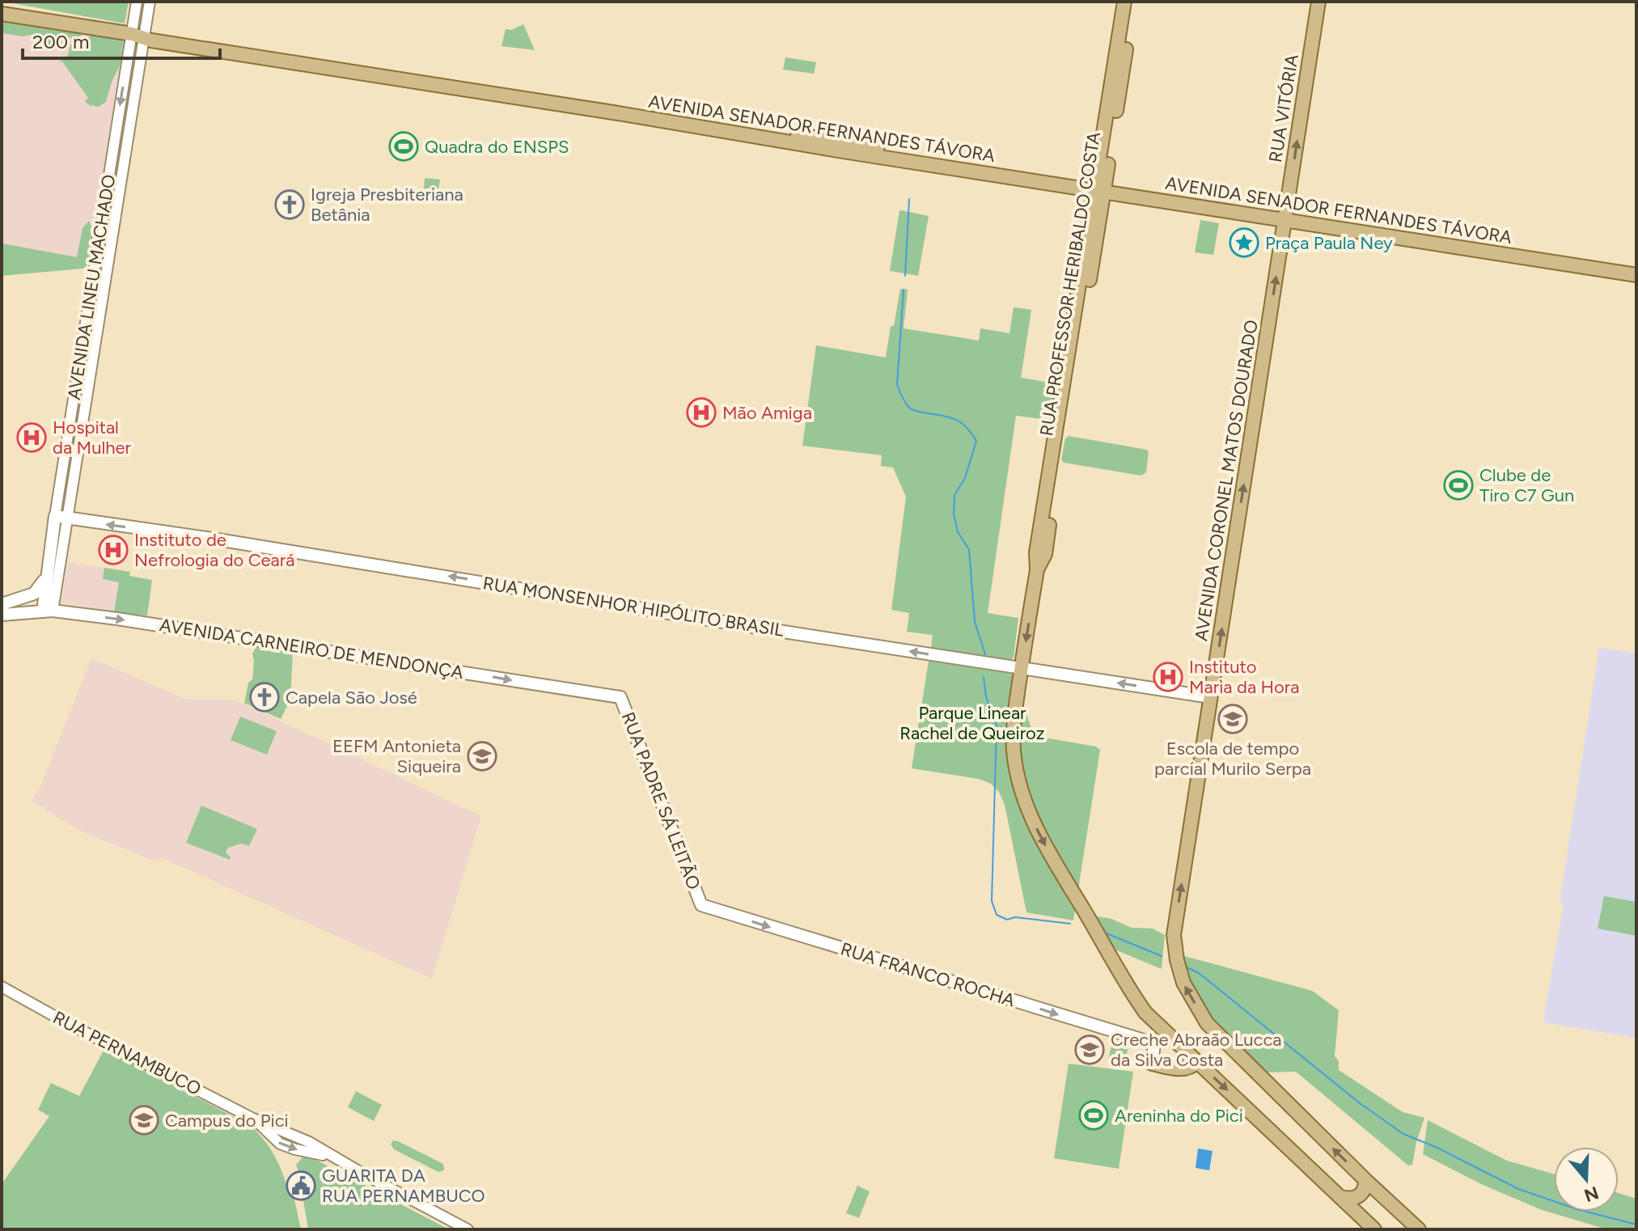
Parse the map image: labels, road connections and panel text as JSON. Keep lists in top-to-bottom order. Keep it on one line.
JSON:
{"streets":{"main road":["RUA VITÓRIA","AVENIDA SENADOR FERNANDES TÁVORA","RUA PROFESSOR HERIBALDO COSTA","AVENIDA LINEU MACHADO","AVENIDA CORONEL MATOS DOURADO","RUA MONSENHOR HIPÓLITO BRASIL","AVENIDA CARNEIRO DE MENDONÇA","RUA PADRE SÁ LEITÃO","RUA FRANCO ROCHA"],"street":["RUA PERNAMBUCO"]},"crossings":[["RUA VITÓRIA","AVENIDA SENADOR FERNANDES TÁVORA"],["RUA VITÓRIA","AVENIDA CORONEL MATOS DOURADO"],["AVENIDA SENADOR FERNANDES TÁVORA","RUA PROFESSOR HERIBALDO COSTA"],["AVENIDA SENADOR FERNANDES TÁVORA","AVENIDA LINEU MACHADO"],["AVENIDA SENADOR FERNANDES TÁVORA","AVENIDA CORONEL MATOS DOURADO"],["RUA PROFESSOR HERIBALDO COSTA","RUA MONSENHOR HIPÓLITO BRASIL"],["AVENIDA LINEU MACHADO","RUA MONSENHOR HIPÓLITO BRASIL"],["AVENIDA LINEU MACHADO","AVENIDA CARNEIRO DE MENDONÇA"],["AVENIDA CORONEL MATOS DOURADO","RUA MONSENHOR HIPÓLITO BRASIL"],["AVENIDA CARNEIRO DE MENDONÇA","RUA PADRE SÁ LEITÃO"],["RUA PADRE SÁ LEITÃO","RUA FRANCO ROCHA"]],"one_way":["RUA VITÓRIA","RUA PROFESSOR HERIBALDO COSTA","AVENIDA CORONEL MATOS DOURADO","RUA MONSENHOR HIPÓLITO BRASIL","AVENIDA CARNEIRO DE MENDONÇA","RUA FRANCO ROCHA"],"parks":["Parque Linear Rachel de Queiroz"],"places":{"sports":["Quadra do ENSPS","Clube de Tiro C7 Gun","Areninha do Pici"],"church":["Igreja Presbiteriana Betânia","Capela São José"],"place":["Praça Paula Ney"],"hospital":["Mão Amiga","Hospital da Mulher","Instituto de Nefrologia do Ceará","Instituto Maria da Hora"],"school or university":["Escola de tempo parcial Murilo Serpa","EEFM Antonieta Siqueira","Creche Abraão Lucca da Silva Costa","Campus do Pici"],"public building":["GUARITA DA RUA PERNAMBUCO"]},"scale_bar":"200 m","north":"bottom"}
